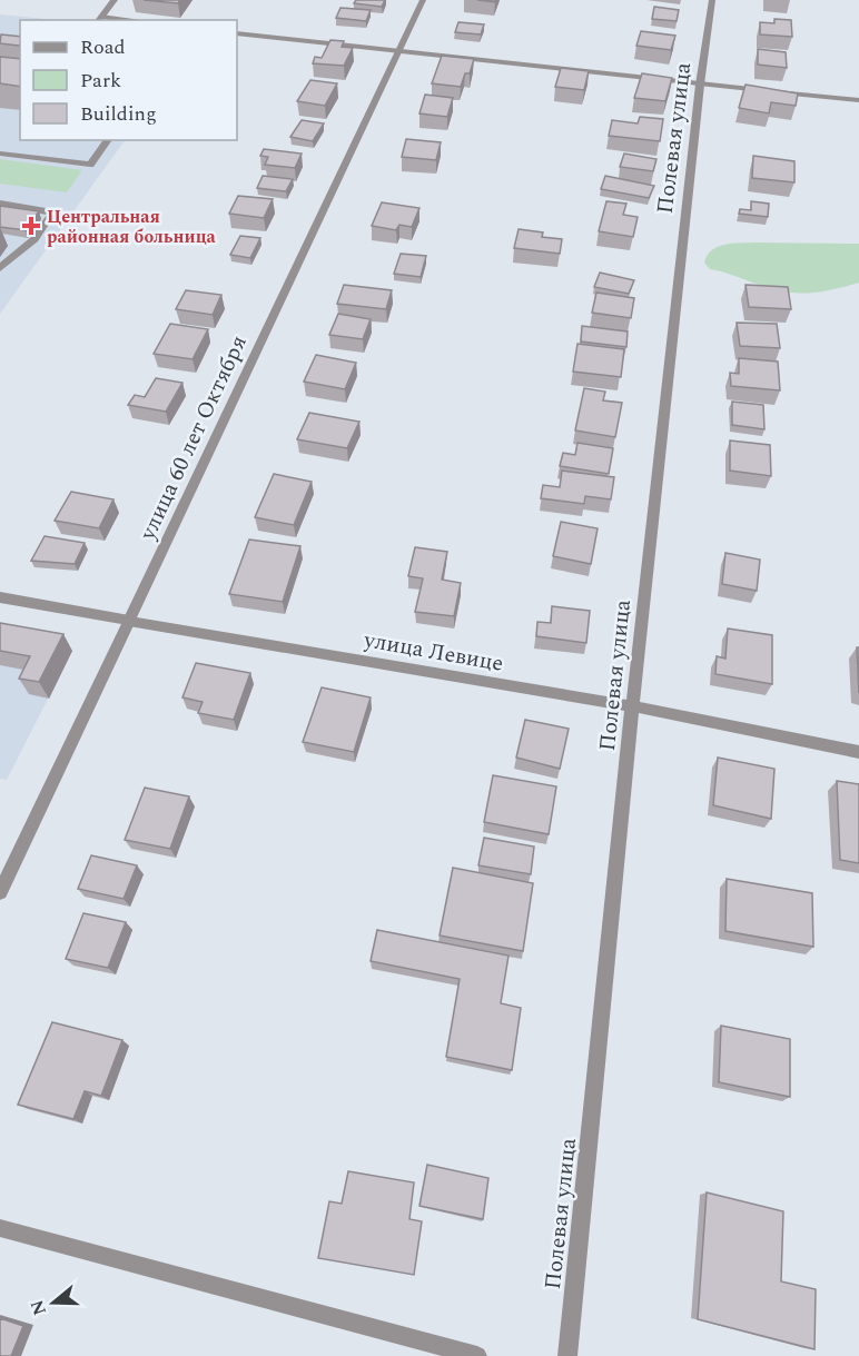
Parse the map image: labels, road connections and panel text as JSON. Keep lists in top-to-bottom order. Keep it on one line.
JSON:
{"streets":{"street":["Полевая улица","улица 60 лет Октября","улица Левице"]},"crossings":[["Полевая улица","улица Левице"],["улица 60 лет Октября","улица Левице"]],"places":{"health":["Центральная районная больница"]},"legend":["Road","Park","Building"],"north":"left"}
